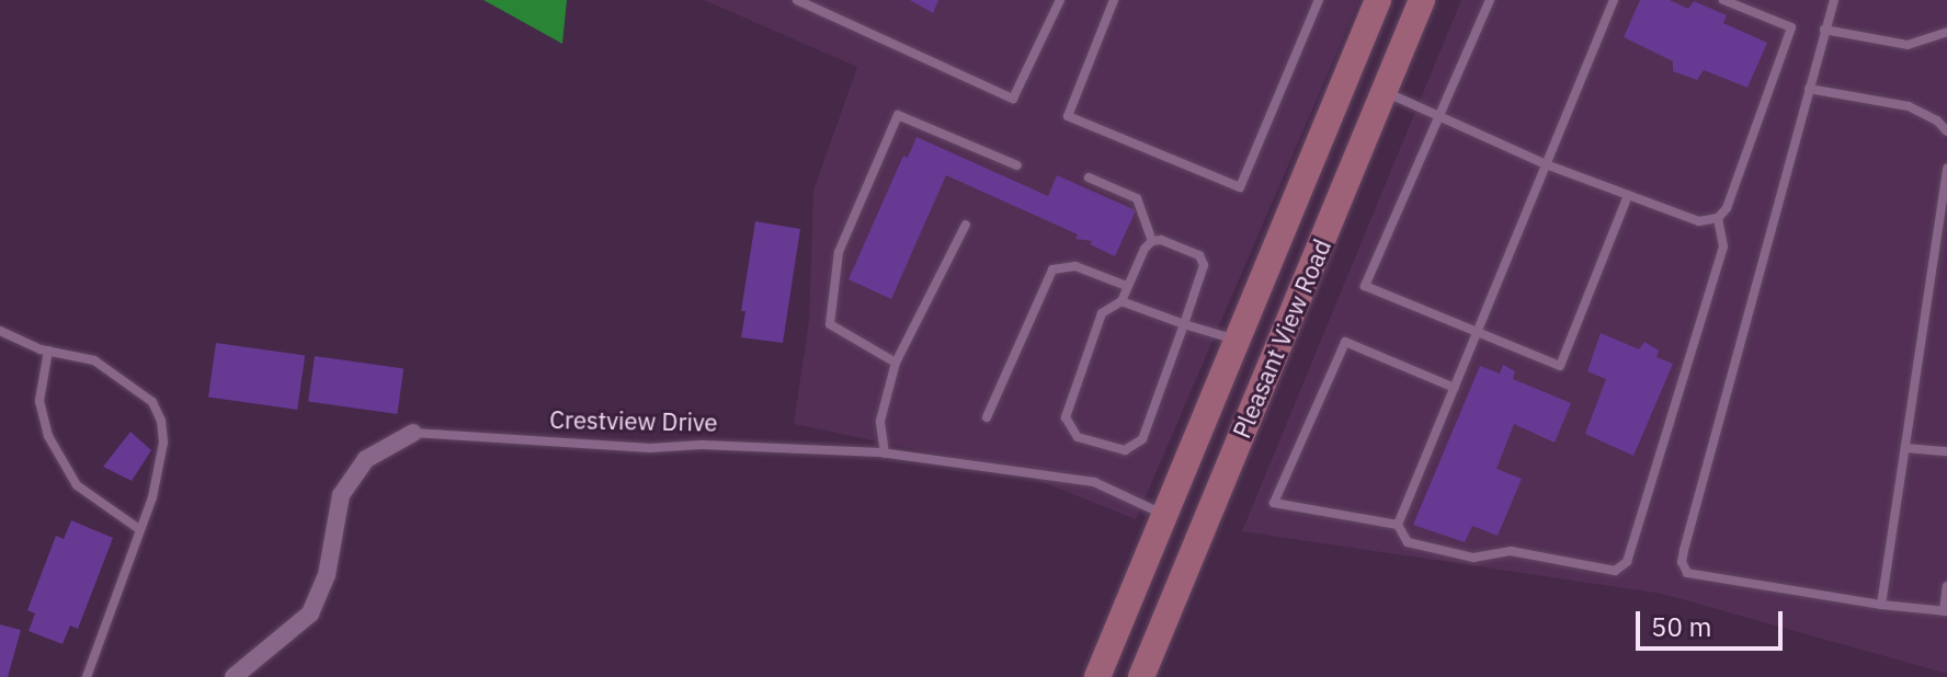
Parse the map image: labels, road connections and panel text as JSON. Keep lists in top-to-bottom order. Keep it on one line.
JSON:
{"streets":{"main road":["Pleasant View Road"],"street":["Crestview Drive"]},"crossings":[["Pleasant View Road","Crestview Drive"]],"scale_bar":"50 m"}
